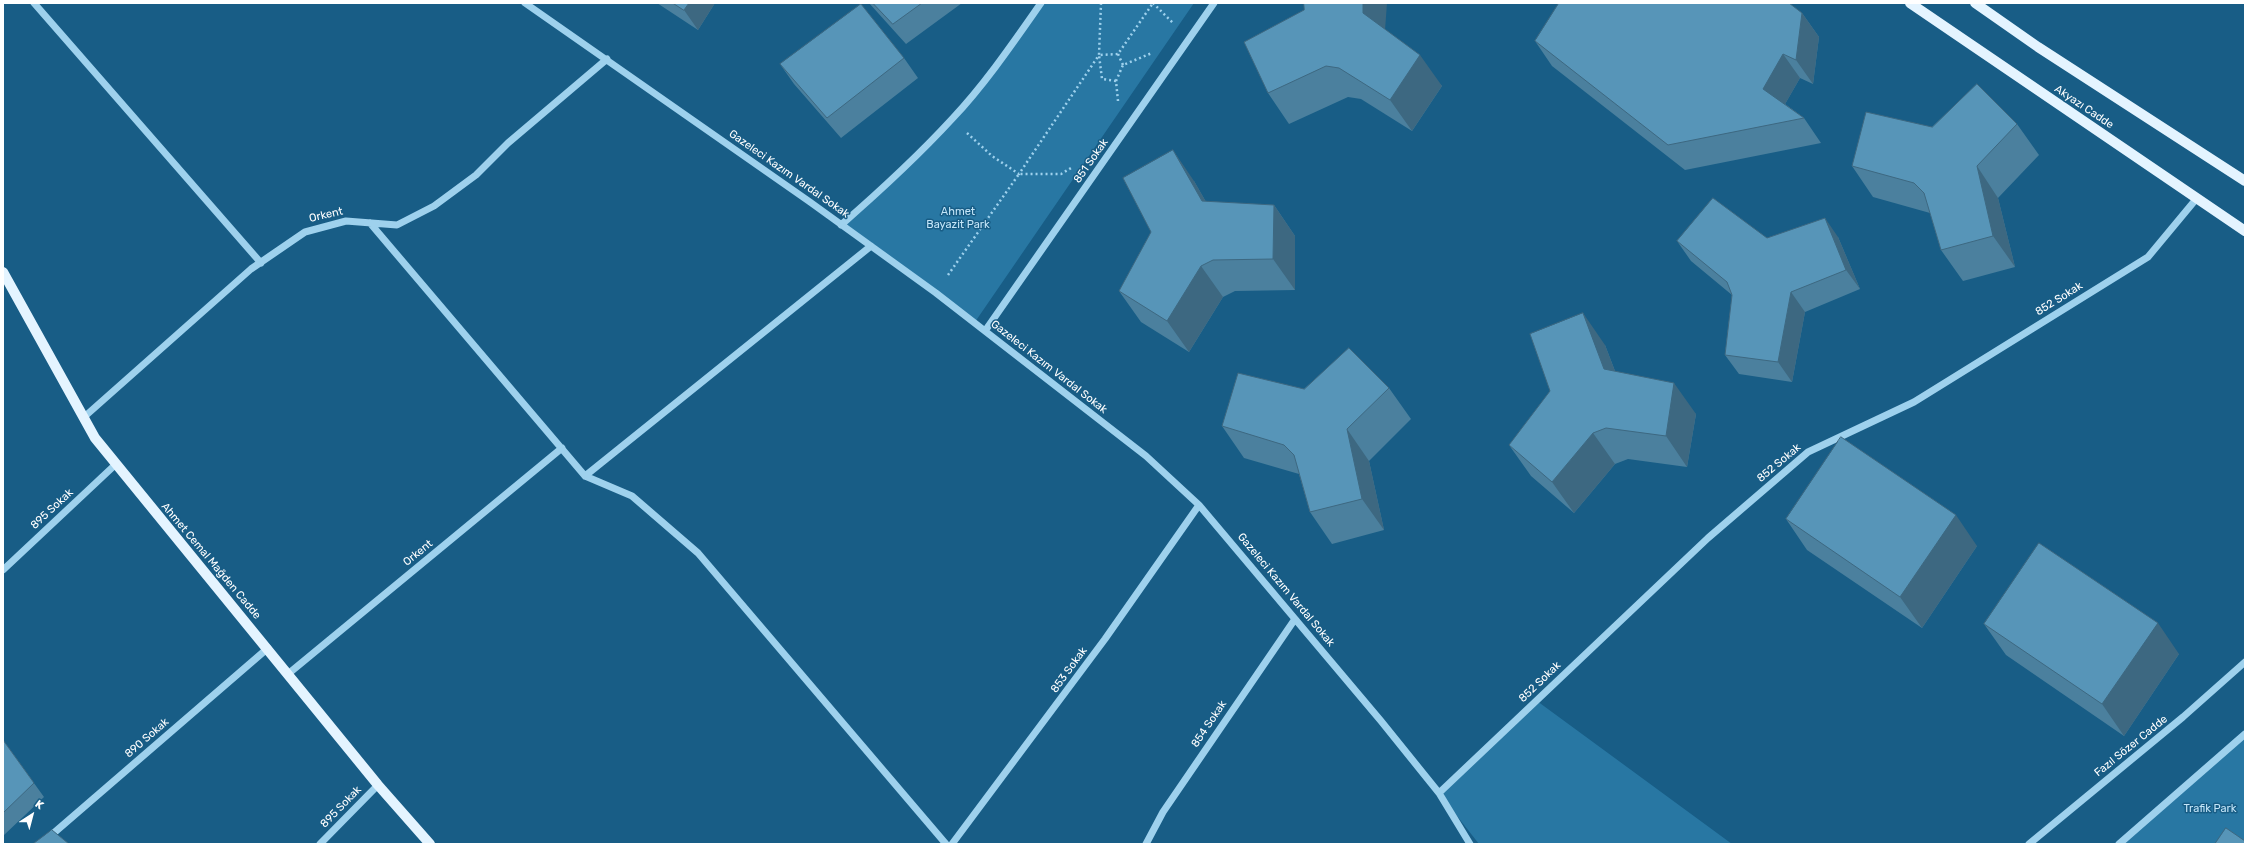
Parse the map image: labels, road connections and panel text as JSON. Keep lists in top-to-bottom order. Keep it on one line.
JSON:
{"streets":{"main road":["Akyazı Cadde","Ahmet Cemal Mağden Cadde"],"street":["851 Sokak","Gazeleci Kazım Vardal Sokak","Orkent","852 Sokak","895 Sokak","853 Sokak","854 Sokak","890 Sokak","Fazıl Sözer Cadde"]},"crossings":[["Akyazı Cadde","852 Sokak"],["851 Sokak","Gazeleci Kazım Vardal Sokak"],["Gazeleci Kazım Vardal Sokak","Orkent"],["Gazeleci Kazım Vardal Sokak","852 Sokak"],["Gazeleci Kazım Vardal Sokak","853 Sokak"],["Gazeleci Kazım Vardal Sokak","854 Sokak"],["Orkent","Ahmet Cemal Mağden Cadde"],["895 Sokak","Ahmet Cemal Mağden Cadde"],["Ahmet Cemal Mağden Cadde","890 Sokak"]],"parks":["Ahmet Bayazit Park","Trafik Park"],"north":"top right"}
